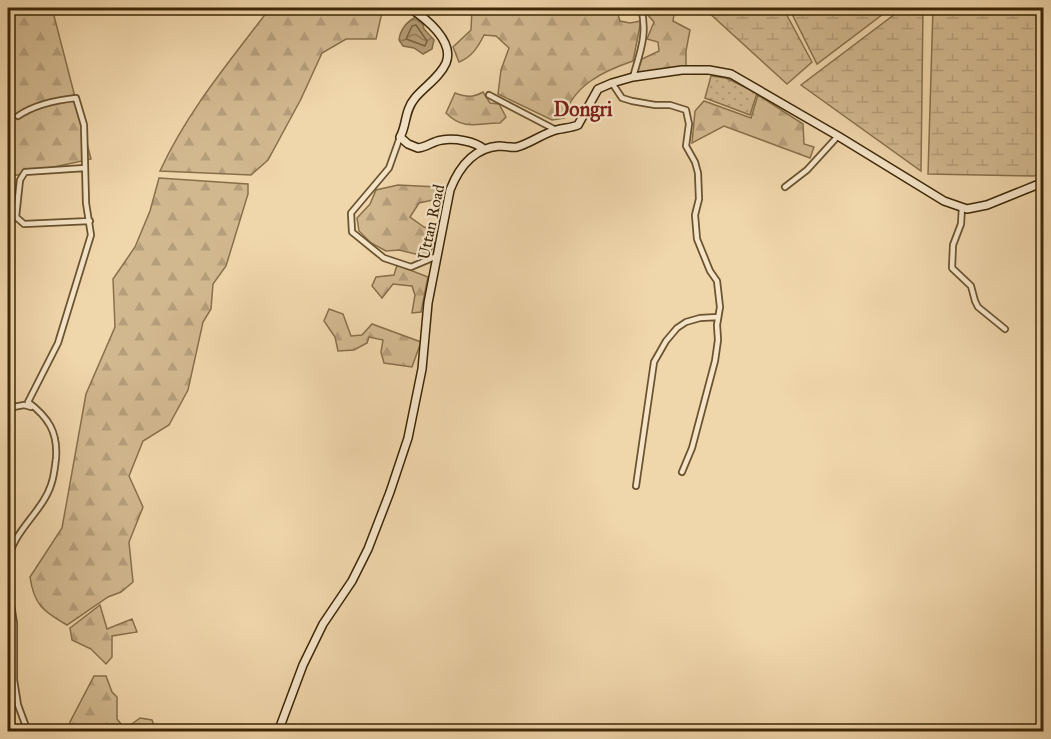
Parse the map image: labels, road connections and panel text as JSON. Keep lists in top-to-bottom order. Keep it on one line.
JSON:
{"streets":{"main road":["Uttan Road"]},"districts":["Dongri"]}
